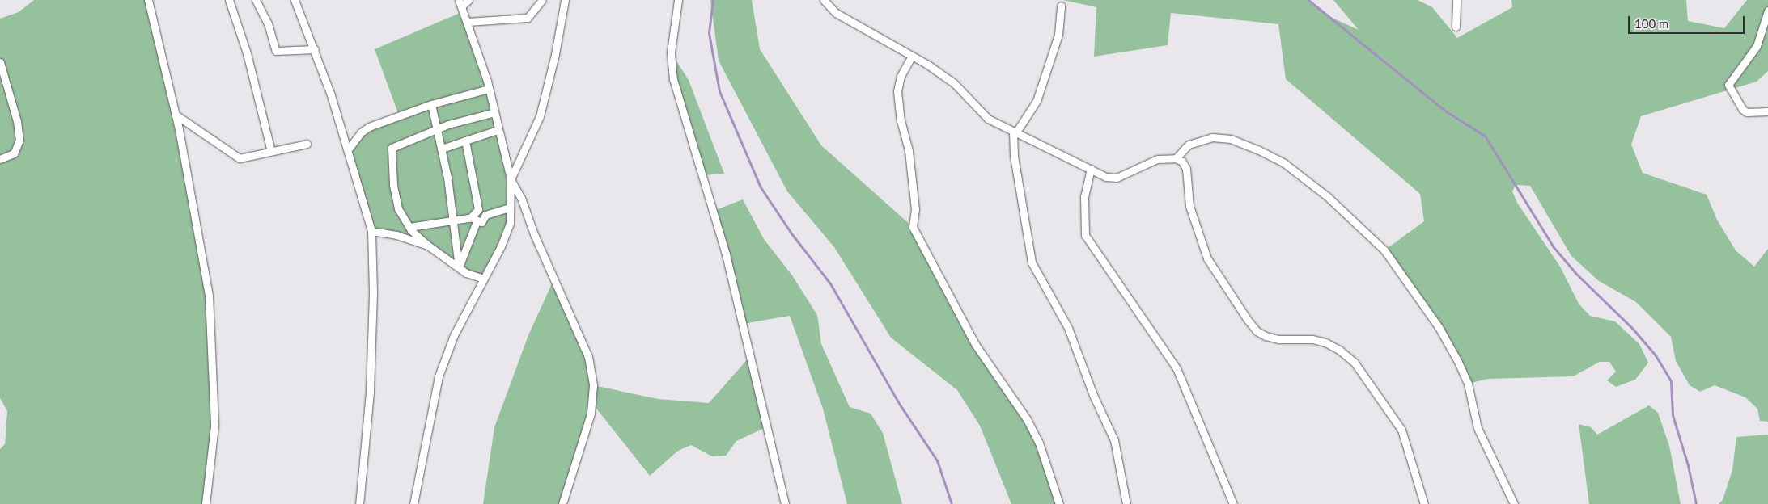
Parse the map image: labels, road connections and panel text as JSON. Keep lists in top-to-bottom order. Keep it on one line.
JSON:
{"scale_bar":"100 m"}
